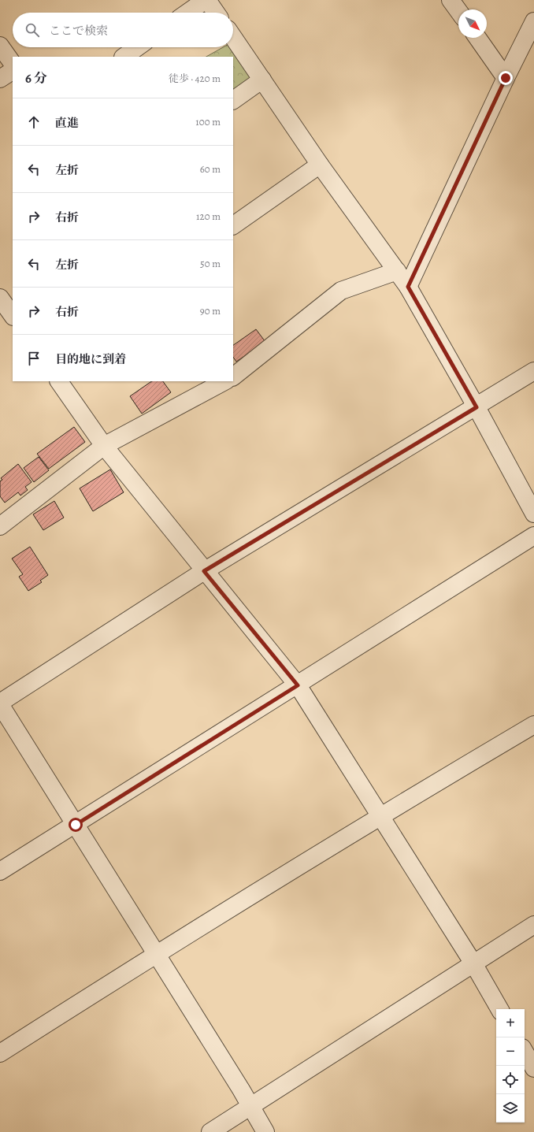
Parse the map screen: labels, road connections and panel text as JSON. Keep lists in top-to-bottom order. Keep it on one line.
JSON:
{"north":"bottom right","page":{"search":"ここで検索","heading":["6 分","徒歩 · 420 m"],"list":[["直進","100 m"],["左折","60 m"],["右折","120 m"],["左折","50 m"],["右折","90 m"],"目的地に到着"],"map_buttons":["+","−"]}}
